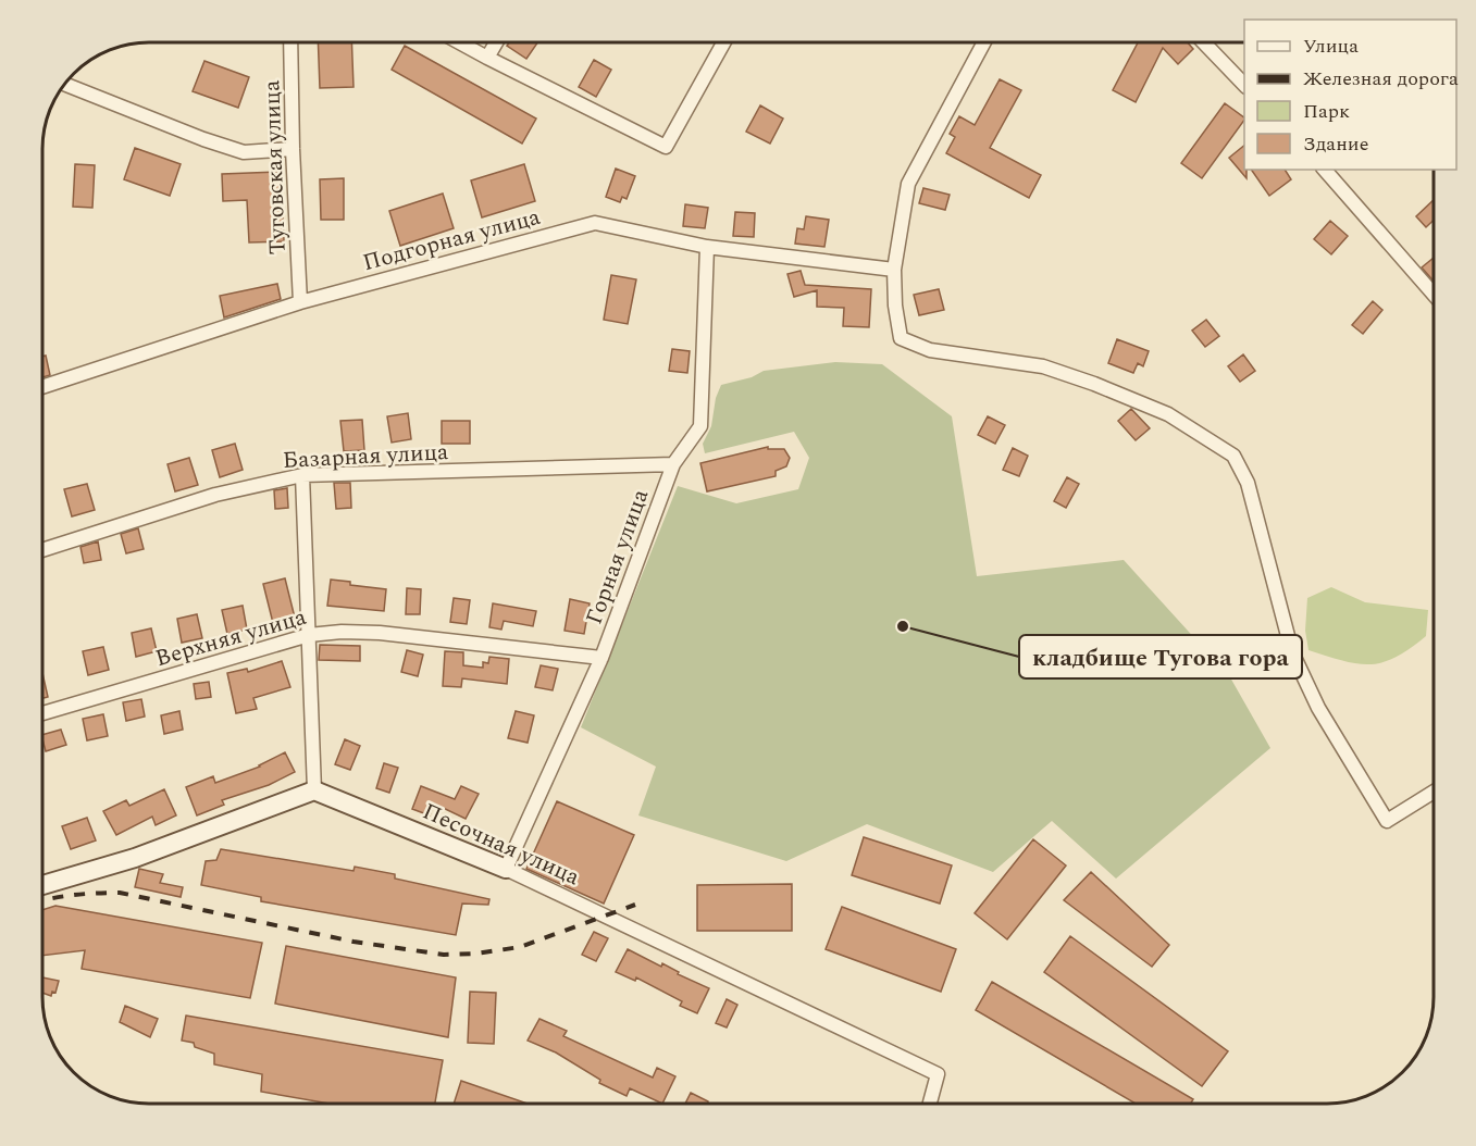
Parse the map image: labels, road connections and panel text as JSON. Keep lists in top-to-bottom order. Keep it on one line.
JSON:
{"streets":{"street":["Туговская улица","Подгорная улица","Базарная улица","Горная улица","Верхняя улица","Песочная улица"]},"crossings":[["Туговская улица","Подгорная улица"],["Подгорная улица","Горная улица"],["Базарная улица","Горная улица"],["Горная улица","Верхняя улица"],["Горная улица","Песочная улица"]],"places":["кладбище Тугова гора"],"legend":["Улица","Железная дорога","Парк","Здание"]}
